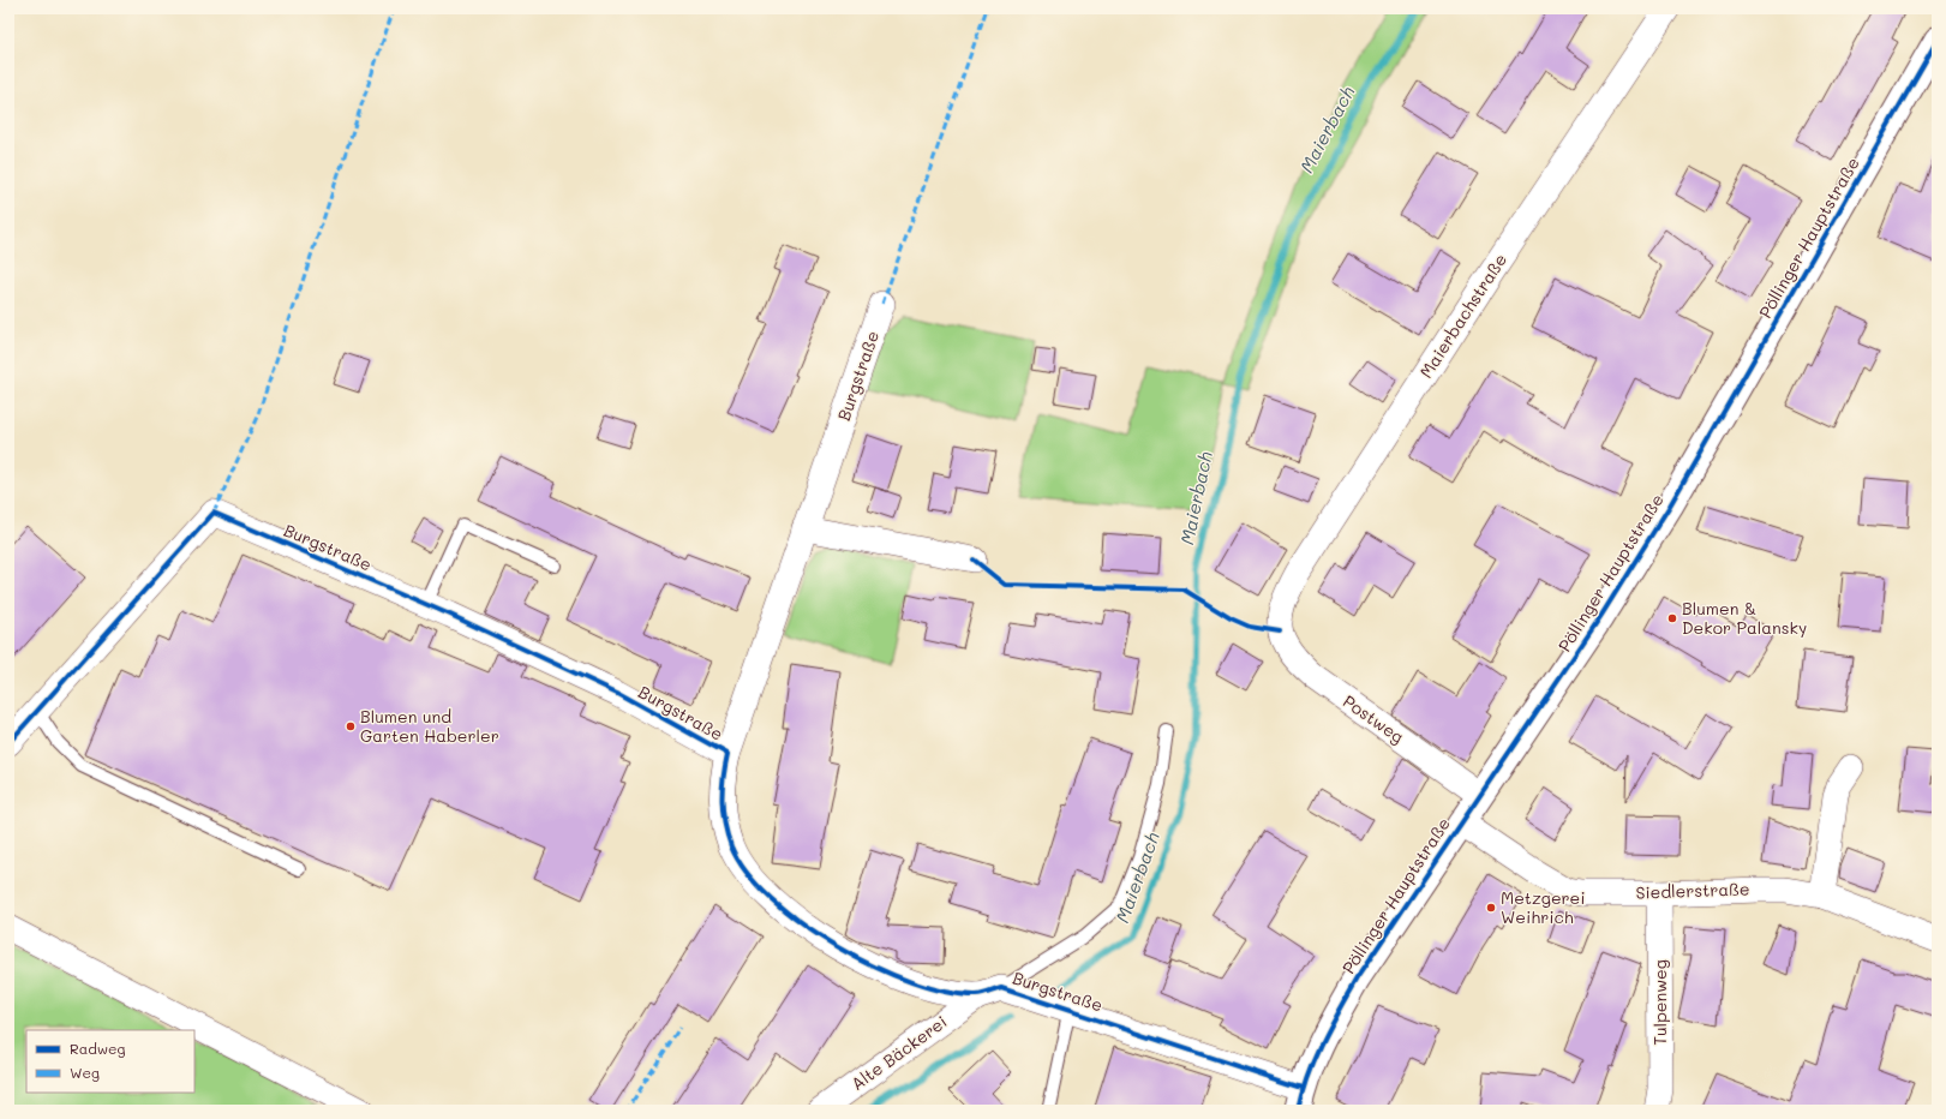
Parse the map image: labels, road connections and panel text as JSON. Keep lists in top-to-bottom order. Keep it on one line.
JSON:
{"streets":{"street":["Pöllinger Hauptstraße","Maierbachstraße","Burgstraße","Postweg","Siedlerstraße","Tulpenweg","Alte Bäckerei"]},"crossings":[["Pöllinger Hauptstraße","Burgstraße"],["Pöllinger Hauptstraße","Postweg"],["Pöllinger Hauptstraße","Siedlerstraße"],["Maierbachstraße","Postweg"],["Burgstraße","Alte Bäckerei"],["Siedlerstraße","Tulpenweg"]],"water":["Maierbach"],"places":["Blumen & Dekor Palansky","Blumen und Garten Haberler","Metzgerei Weihrich"],"legend":["Radweg","Weg"]}
